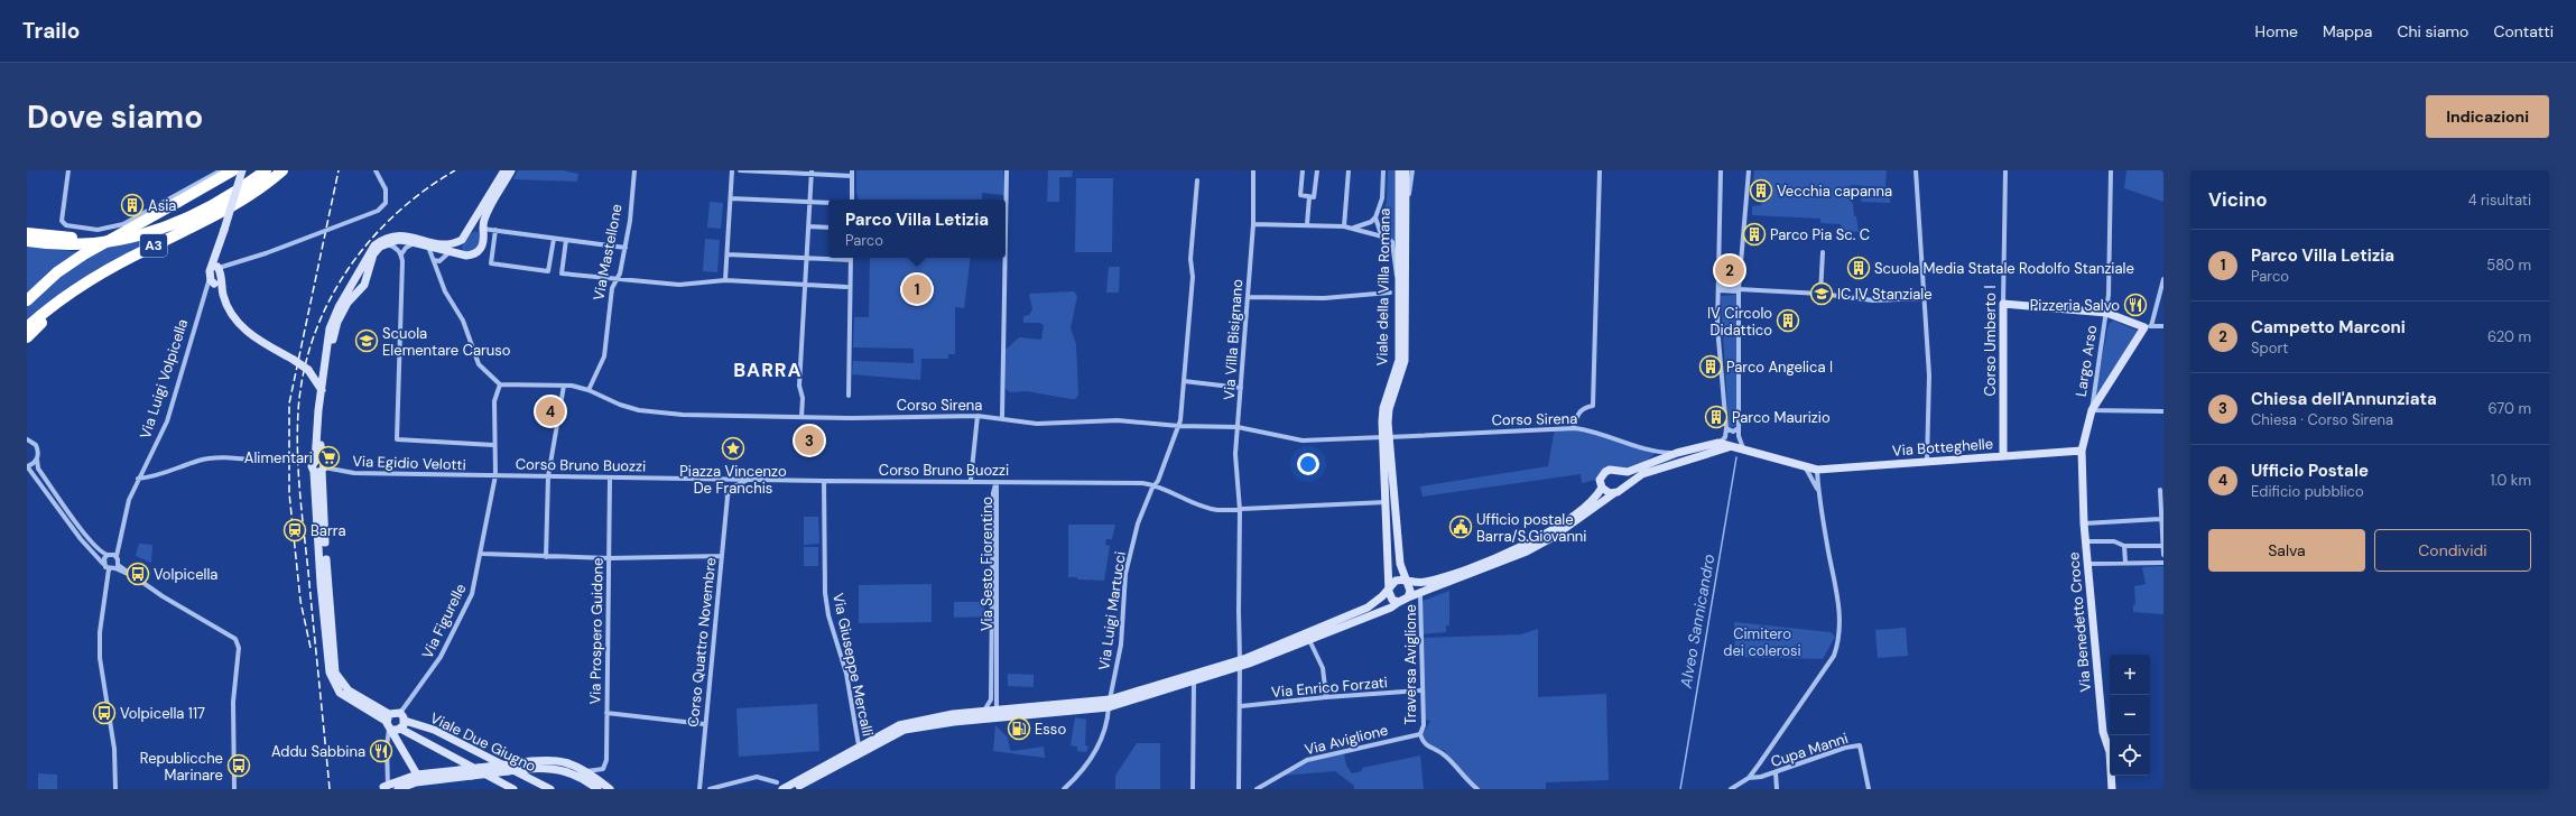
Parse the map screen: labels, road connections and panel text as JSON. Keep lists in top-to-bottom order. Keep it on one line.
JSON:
{"streets":{"highway":["A3"],"main road":["Viale della Villa Romana","Corso Umberto I","Largo Arso","Via Luigi Volpicella","Via Botteghelle","Via Benedetto Croce","Viale Due Giugno"],"street":["Via Mastellone","Via Villa Bisignano","Corso Sirena","Via Egidio Velotti","Corso Bruno Buozzi","Via Sesto Fiorentino","Via Luigi Martucci","Via Figurelle","Via Prospero Guidone","Corso Quattro Novembre","Via Giuseppe Mercalli","Traversa Aviglione","Via Enrico Forzati","Via Aviglione","Cupa Manni"]},"crossings":[["Via Mastellone","Corso Sirena"],["Viale della Villa Romana","Corso Sirena"],["Viale della Villa Romana","Corso Bruno Buozzi"],["Via Villa Bisignano","Corso Sirena"],["Via Villa Bisignano","Corso Bruno Buozzi"],["Via Villa Bisignano","Via Enrico Forzati"],["Corso Umberto I","Via Botteghelle"],["Largo Arso","Via Benedetto Croce"],["Corso Sirena","Via Luigi Martucci"],["Corso Sirena","Via Figurelle"],["Via Botteghelle","Via Benedetto Croce"],["Via Egidio Velotti","Corso Bruno Buozzi"],["Via Egidio Velotti","Via Figurelle"],["Via Egidio Velotti","Viale Due Giugno"],["Corso Bruno Buozzi","Via Sesto Fiorentino"],["Corso Bruno Buozzi","Via Luigi Martucci"],["Corso Bruno Buozzi","Via Figurelle"],["Corso Bruno Buozzi","Via Prospero Guidone"],["Corso Bruno Buozzi","Via Giuseppe Mercalli"],["Traversa Aviglione","Via Aviglione"]],"districts":["BARRA"],"water":["Alveo Sannicandro"],"parks":["Cimitero dei colerosi"],"places":{"building":["Vecchia capanna","Asia","Parco Pia Sc. C","Scuola Media Statale Rodolfo Stanziale","IV Circolo Didattico","Parco Angelica I","Parco Maurizio"],"school or university":["IC IV Stanziale","Scuola Elementare Caruso"],"restaurant":["Pizzeria Salvo","Addu Sabbina"],"place":["Piazza Vincenzo De Franchis"],"supermarket":["Alimentari"],"public building":["Ufficio postale Barra/S.Giovanni"],"station":["Barra"],"bus stop":["Volpicella","Volpicella 117","Republicche Marinare"],"fuel station":["Esso"]},"page":{"header":"Trailo","nav":["Home","Mappa","Chi siamo","Contatti"],"buttons":["Indicazioni",["Salva","Condividi"]],"title":"Dove siamo","heading":["Vicino","4 risultati"],"popup":["Parco Villa Letizia","Parco"],"list":[{"mark":"1","name":"Parco Villa Letizia","note":"Parco","value":"580 m"},{"mark":"2","name":"Campetto Marconi","note":"Sport","value":"620 m"},{"mark":"3","name":"Chiesa dell'Annunziata","note":"Chiesa · Corso Sirena","value":"670 m"},{"mark":"4","name":"Ufficio Postale","note":"Edificio pubblico","value":"1.0 km"}],"pins":["2","1","4","3"],"map_buttons":["+","−"]}}
